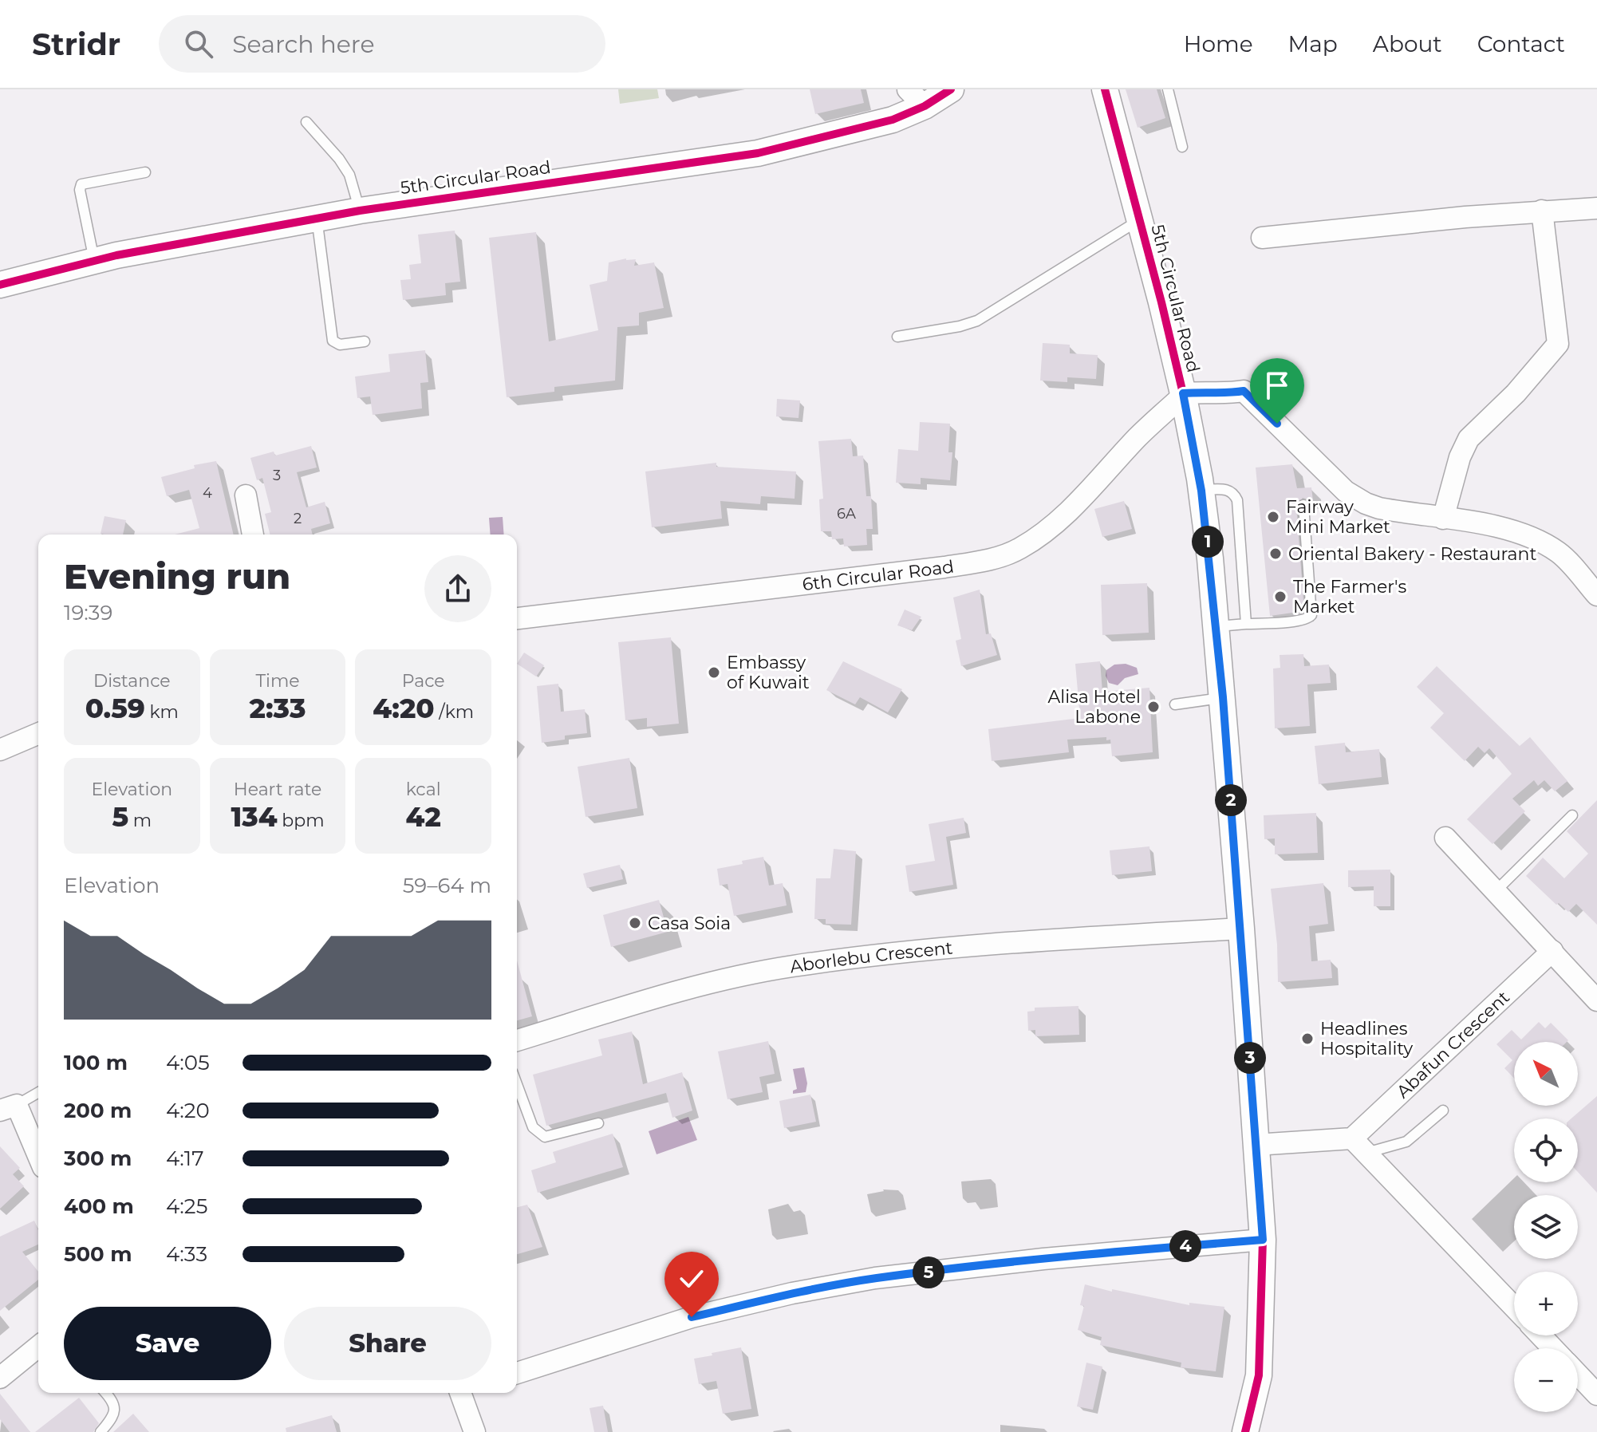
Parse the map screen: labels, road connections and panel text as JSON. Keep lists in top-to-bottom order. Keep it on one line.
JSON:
{"streets":{"street":["5th Circular Road","6th Circular Road","Aborlebu Crescent","Abafun Crescent"]},"crossings":[["5th Circular Road","6th Circular Road"],["5th Circular Road","Aborlebu Crescent"]],"places":["Fairway Mini Market","Oriental Bakery - Restaurant","The Farmer's Market","Embassy of Kuwait","Alisa Hotel Labone","Casa Soia","Headlines Hospitality"],"house_numbers":["3","4","6A","2"],"north":"top left","page":{"header":"Stridr","search":"Search here","nav":["Home","Map","About","Contact"],"pins":["1","2","3","4","5"],"heading":["Evening run","19:39"],"stats":[["Distance","0.59 km"],["Time","2:33"],["Pace","4:20 /km"],["Elevation","5 m"],["Heart rate","134 bpm"],["kcal","42"]],"chart":["Elevation","59–64 m"],"list":[{"name":"100 m","note":"4:05"},{"name":"200 m","note":"4:20"},{"name":"300 m","note":"4:17"},{"name":"400 m","note":"4:25"},{"name":"500 m","note":"4:33"}],"map_buttons":["+","−"],"buttons":["Save","Share"]}}
